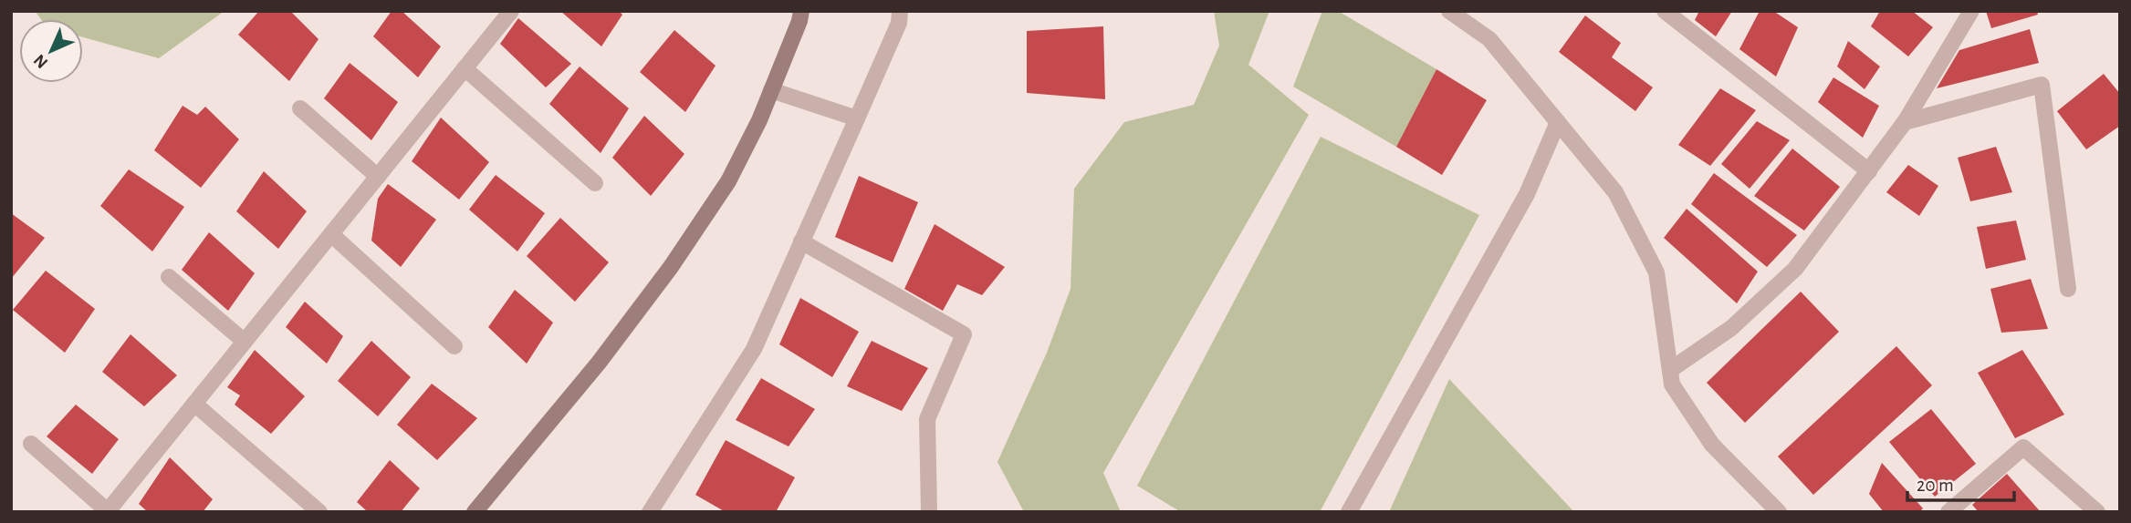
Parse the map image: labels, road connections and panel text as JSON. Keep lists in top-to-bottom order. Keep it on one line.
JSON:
{"scale_bar":"20 m","north":"bottom left"}
